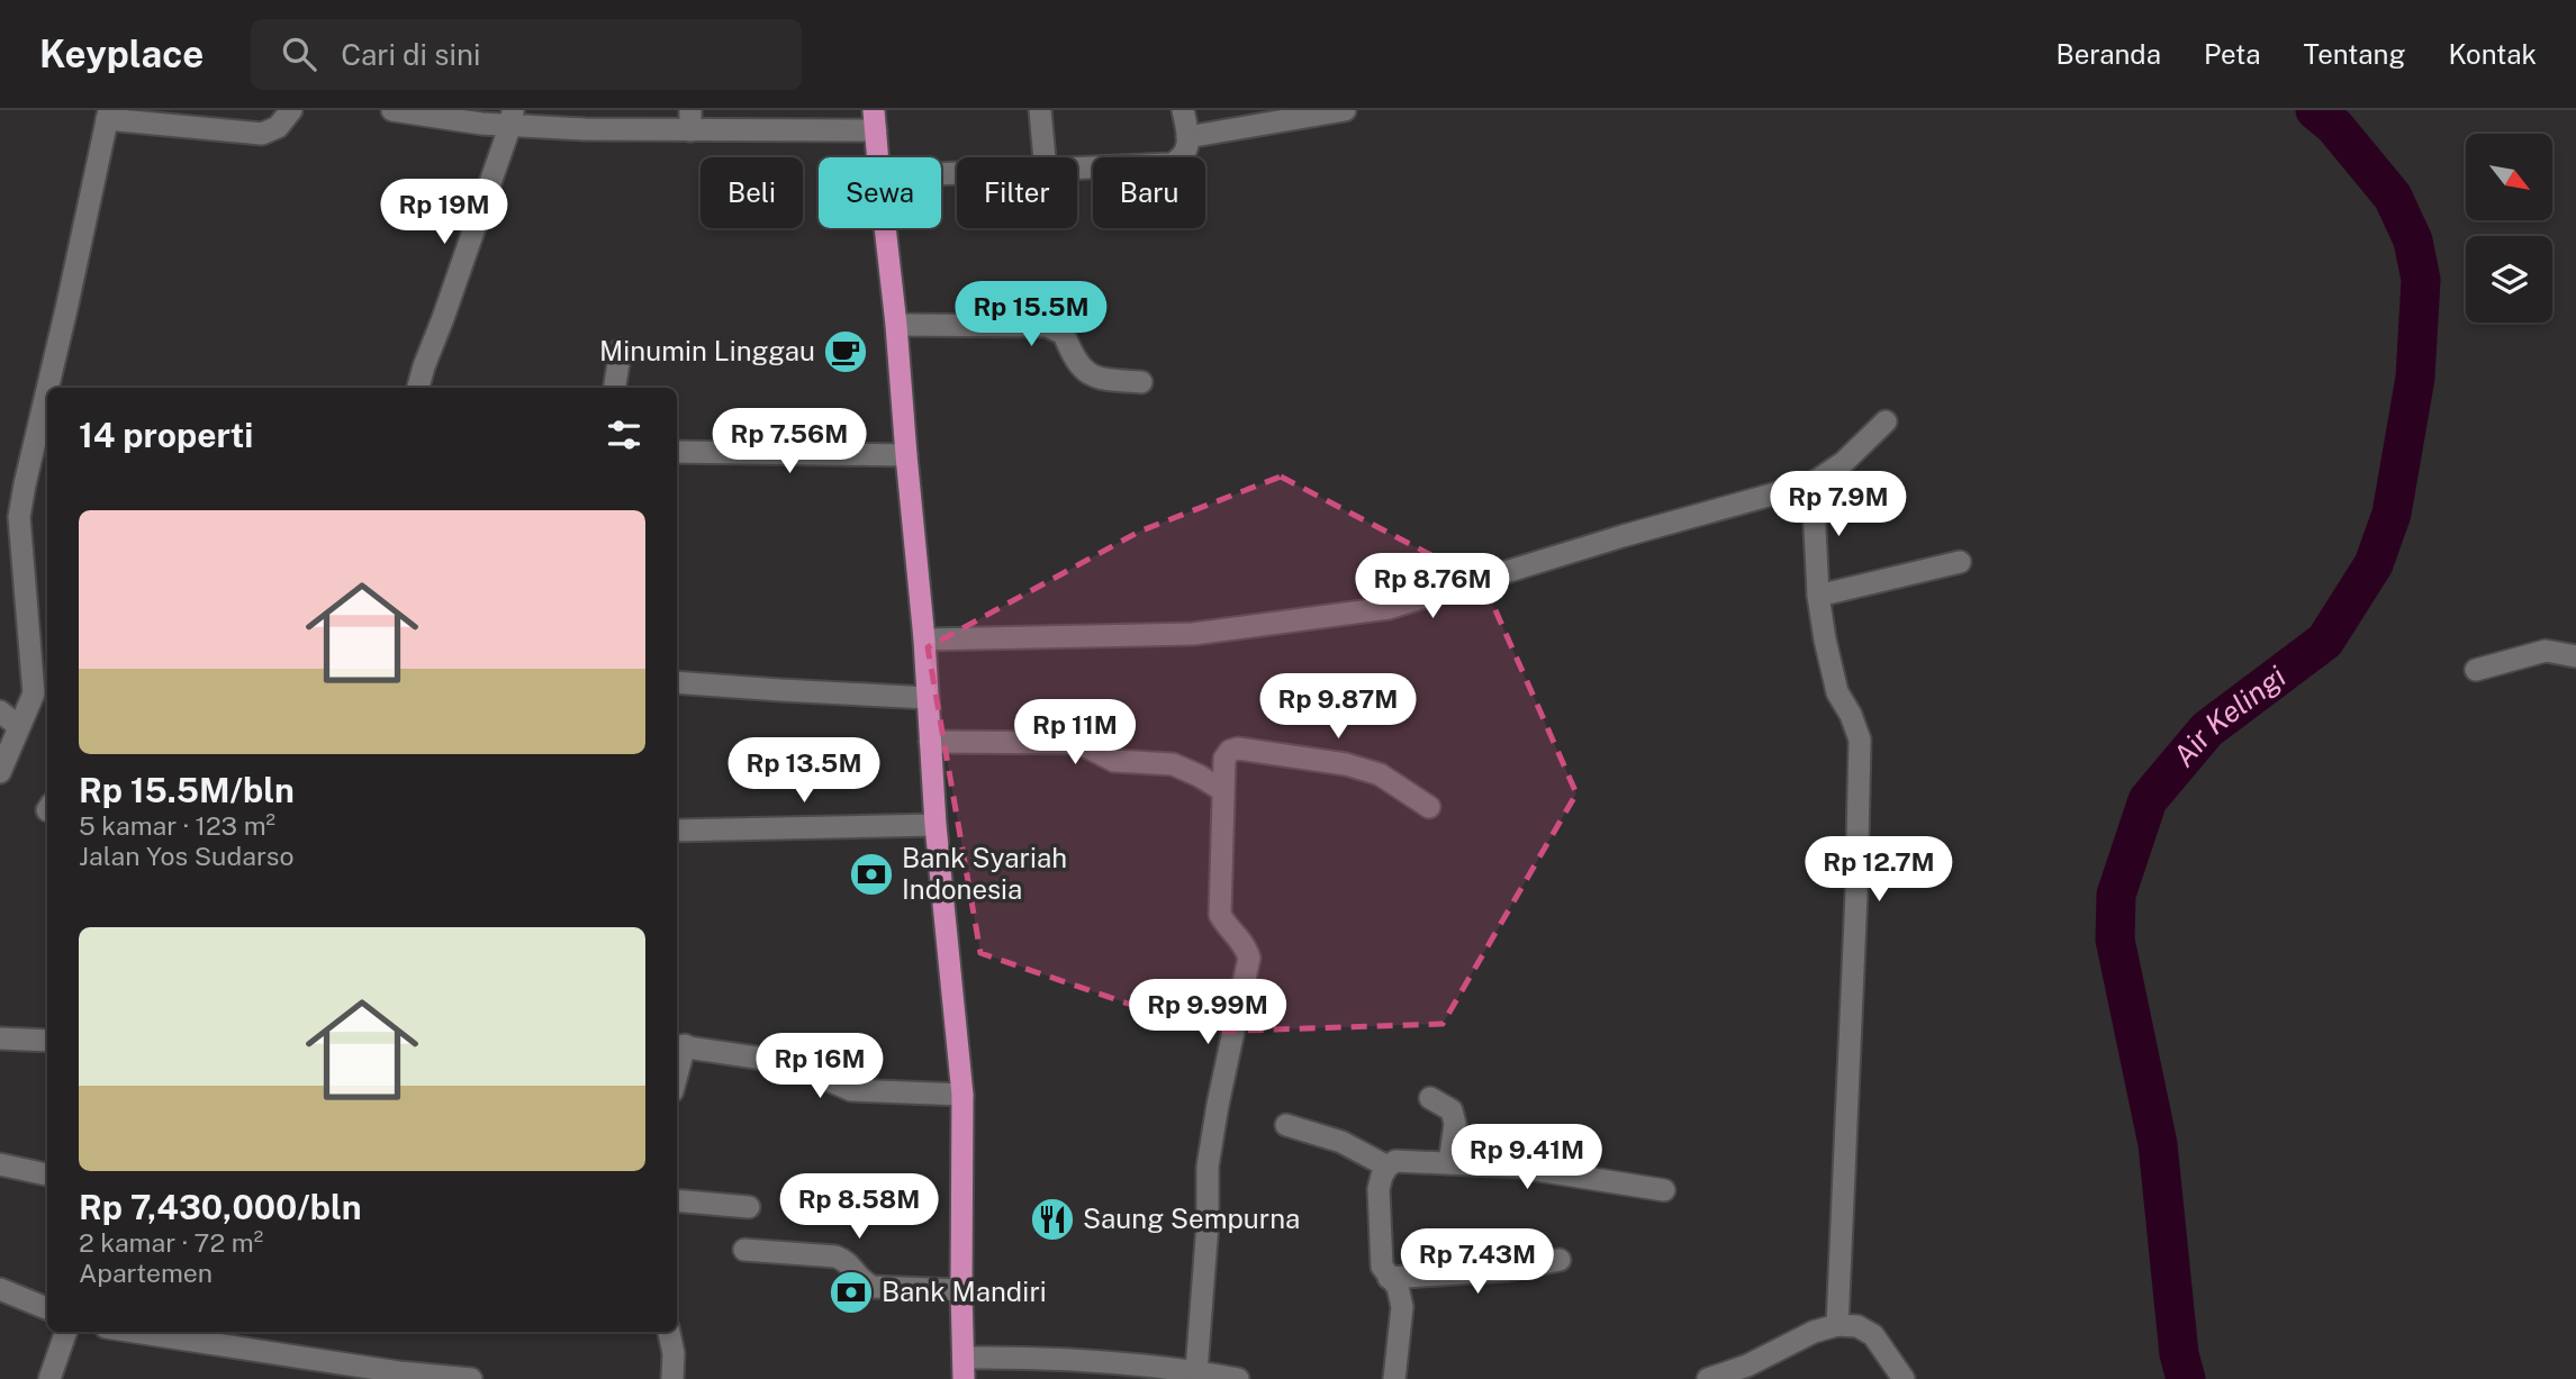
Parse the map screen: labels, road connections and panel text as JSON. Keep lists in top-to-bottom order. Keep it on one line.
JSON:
{"water":["Air Kelingi"],"places":{"cafe":["Minumin Linggau"],"bank":["Bank Syariah Indonesia","Bank Mandiri"],"restaurant":["Saung Sempurna"]},"north":"bottom right","page":{"header":"Keyplace","search":"Cari di sini","nav":["Beranda","Peta","Tentang","Kontak"],"chip":["Beli","Sewa","Filter","Baru"],"price":["Rp 19M","Rp 15.5M","Rp 7.56M","Rp 7.9M","Rp 8.76M","Rp 9.87M","Rp 11M","Rp 13.5M","Rp 12.7M","Rp 9.99M","Rp 16M","Rp 9.41M","Rp 8.58M","Rp 7.43M"],"heading":"14 properti","list":[{"name":"Rp 15.5M/bln","note":"5 kamar · 123 m² · Jalan Yos Sudarso"},{"name":"Rp 7,430,000/bln","note":"2 kamar · 72 m² · Apartemen"}]}}
